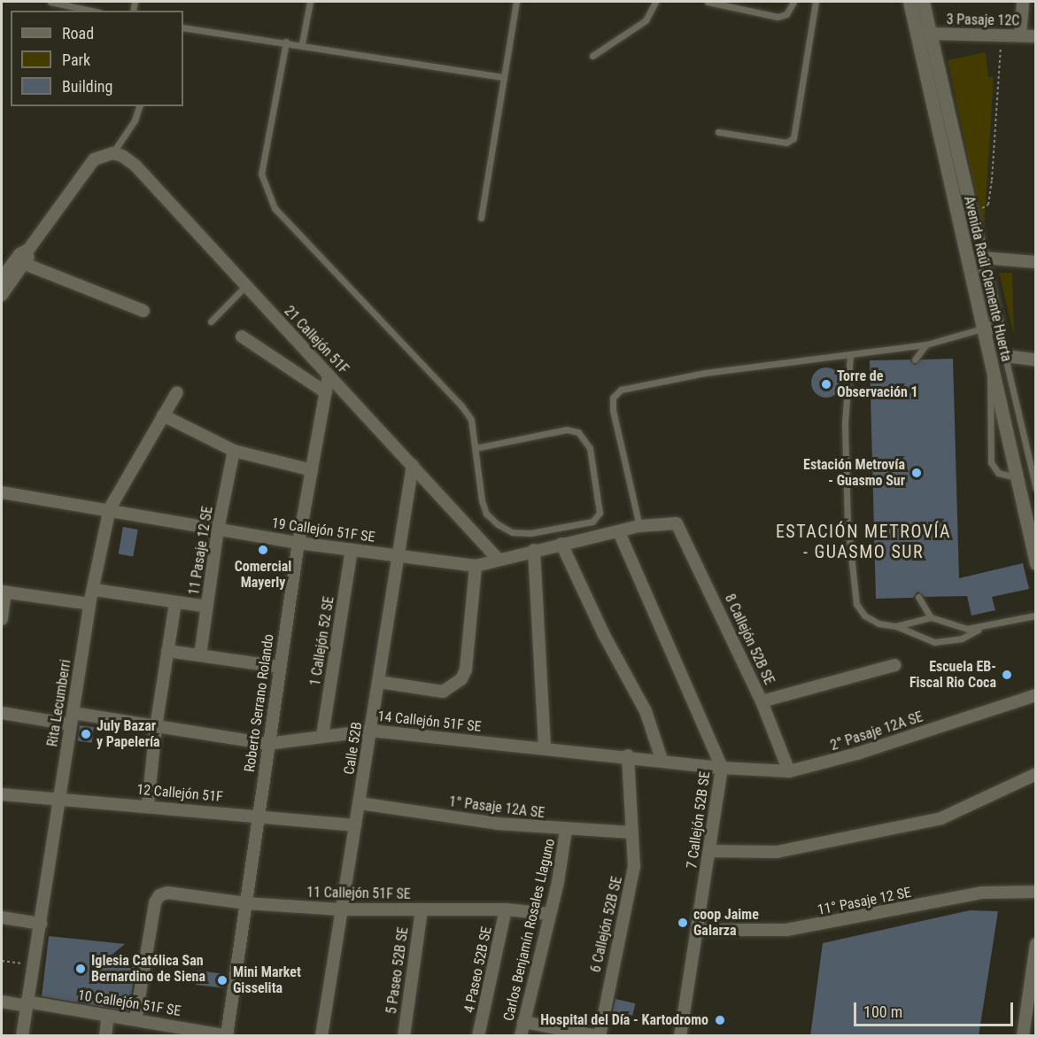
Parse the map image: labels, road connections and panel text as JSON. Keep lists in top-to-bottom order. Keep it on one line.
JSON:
{"streets":{"street":["3 Pasaje 12C","Avenida Raúl Clemente Huerta","21 Callejón 51F","19 Callejón 51F SE","11 Pasaje 12 SE","8 Callejón 52B SE","1 Callejón 52 SE","Rita Lecumberri","Roberto Serrano Rolando","14 Callejón 51F SE","2° Pasaje 12A SE","Calle 52B","12 Callejón 51F","1° Pasaje 12A SE","7 Callejón 52B SE","11 Callejón 51F SE","11° Pasaje 12 SE","6 Callejón 52B SE","Carlos Benjamín Rosales Llaguno","4 Paseo 52B SE","5 Paseo 52B SE","10 Callejón 51F SE"]},"crossings":[["3 Pasaje 12C","Avenida Raúl Clemente Huerta"],["21 Callejón 51F","19 Callejón 51F SE"],["21 Callejón 51F","Roberto Serrano Rolando"],["21 Callejón 51F","Calle 52B"],["19 Callejón 51F SE","11 Pasaje 12 SE"],["19 Callejón 51F SE","8 Callejón 52B SE"],["19 Callejón 51F SE","1 Callejón 52 SE"],["19 Callejón 51F SE","Rita Lecumberri"],["19 Callejón 51F SE","Roberto Serrano Rolando"],["19 Callejón 51F SE","Calle 52B"],["19 Callejón 51F SE","7 Callejón 52B SE"],["11 Pasaje 12 SE","14 Callejón 51F SE"],["11 Pasaje 12 SE","12 Callejón 51F"],["8 Callejón 52B SE","2° Pasaje 12A SE"],["1 Callejón 52 SE","14 Callejón 51F SE"],["Rita Lecumberri","14 Callejón 51F SE"],["Rita Lecumberri","12 Callejón 51F"],["Rita Lecumberri","10 Callejón 51F SE"],["Roberto Serrano Rolando","14 Callejón 51F SE"],["Roberto Serrano Rolando","12 Callejón 51F"],["Roberto Serrano Rolando","11 Callejón 51F SE"],["Roberto Serrano Rolando","10 Callejón 51F SE"],["14 Callejón 51F SE","2° Pasaje 12A SE"],["14 Callejón 51F SE","Calle 52B"],["14 Callejón 51F SE","7 Callejón 52B SE"],["14 Callejón 51F SE","6 Callejón 52B SE"],["2° Pasaje 12A SE","7 Callejón 52B SE"],["Calle 52B","12 Callejón 51F"],["Calle 52B","1° Pasaje 12A SE"],["Calle 52B","11 Callejón 51F SE"],["1° Pasaje 12A SE","6 Callejón 52B SE"],["1° Pasaje 12A SE","Carlos Benjamín Rosales Llaguno"],["7 Callejón 52B SE","11° Pasaje 12 SE"],["11 Callejón 51F SE","Carlos Benjamín Rosales Llaguno"],["11 Callejón 51F SE","4 Paseo 52B SE"],["11 Callejón 51F SE","5 Paseo 52B SE"],["11 Callejón 51F SE","10 Callejón 51F SE"]],"districts":["ESTACIÓN METROVÍA - GUASMO SUR"],"places":["Torre de Observación 1","Estación Metrovía - Guasmo Sur","Comercial Mayerly","Escuela EB- Fiscal Rio Coca","July Bazar y Papelería","coop Jaime Galarza","Iglesia Católica San Bernardino de Siena","Mini Market Gisselita","Hospital del Día - Kartodromo"],"legend":["Road","Park","Building"],"scale_bar":"100 m"}
